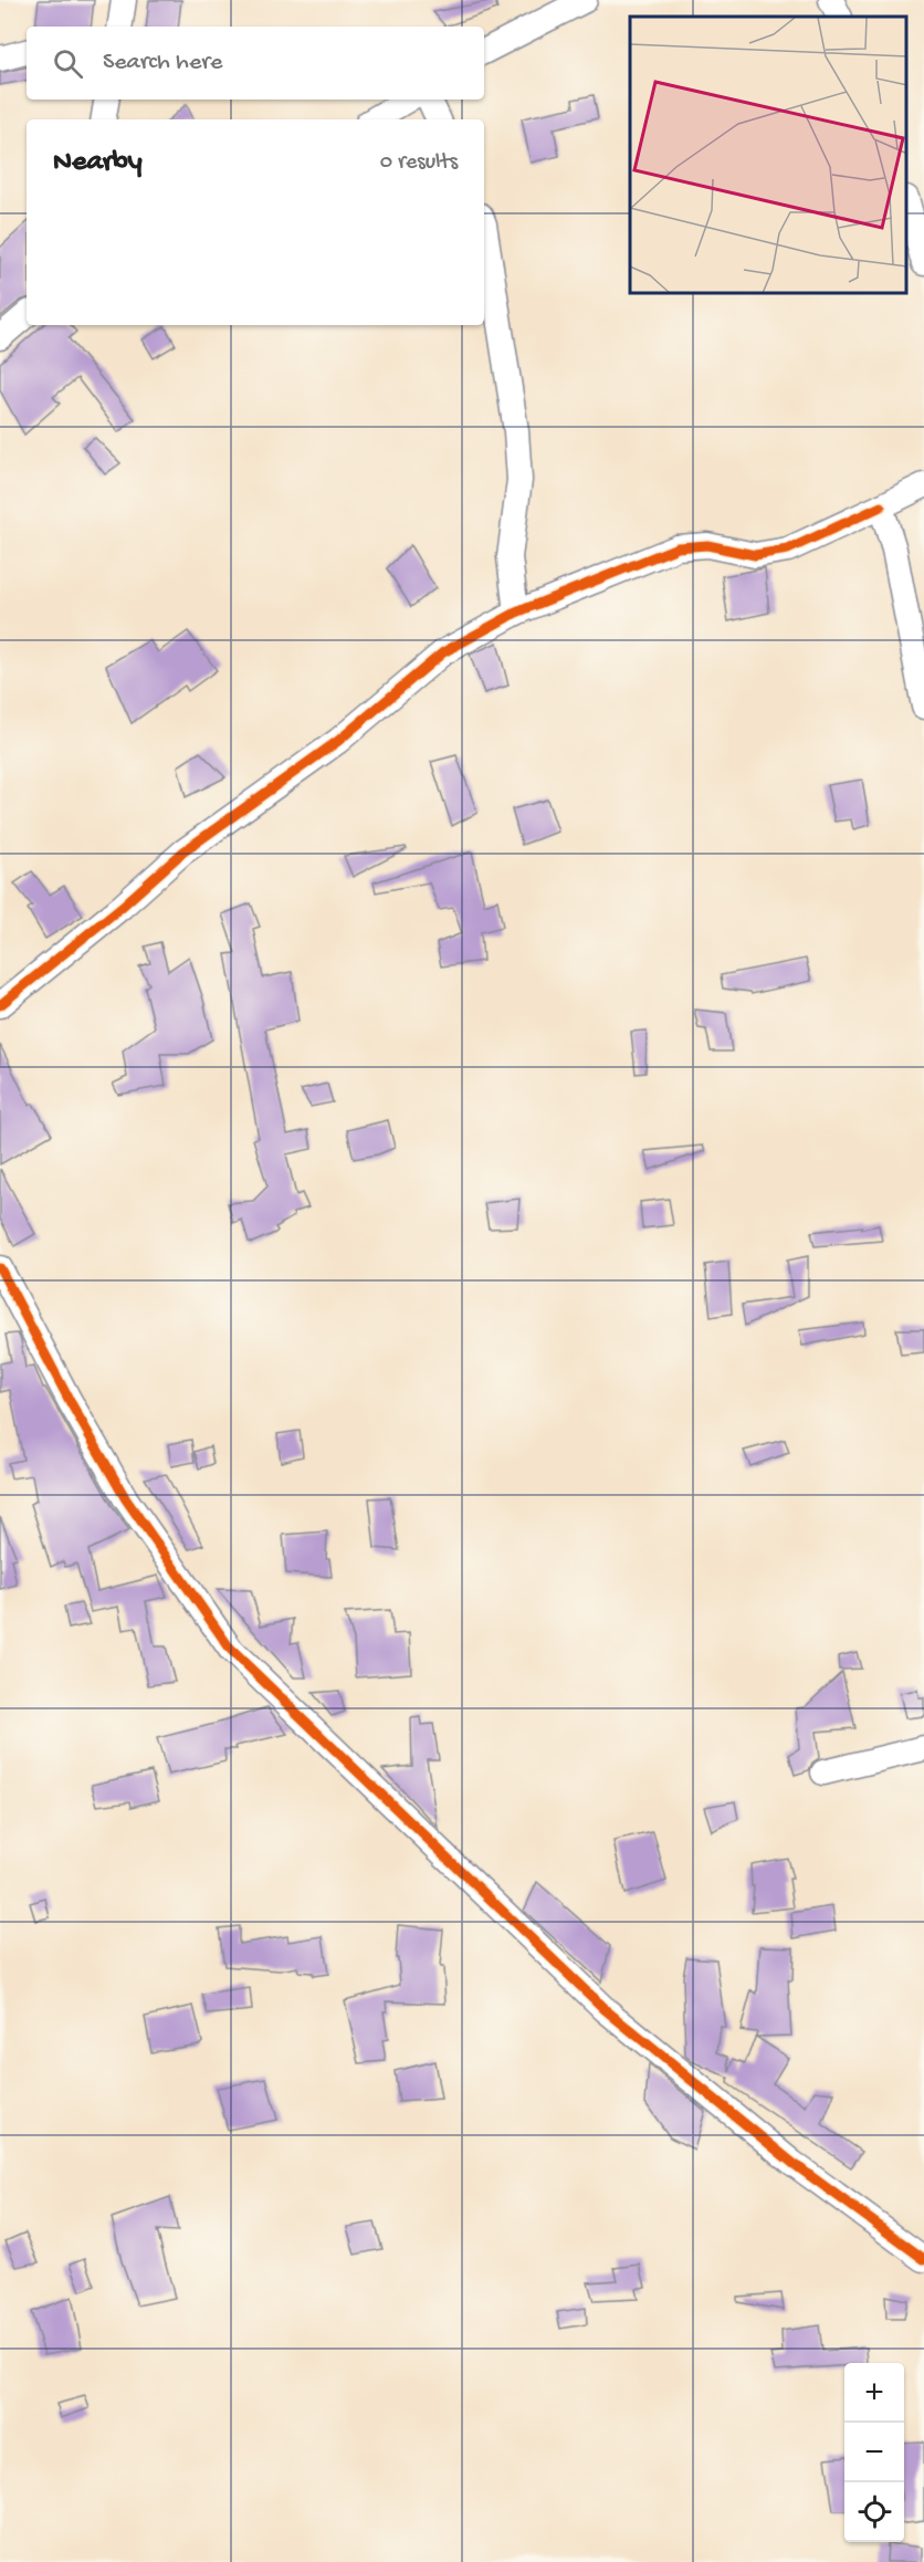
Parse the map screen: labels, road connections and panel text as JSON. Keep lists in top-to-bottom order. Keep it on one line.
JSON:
{"page":{"search":"Search here","heading":["Nearby","0 results"],"map_buttons":["+","−"]}}
